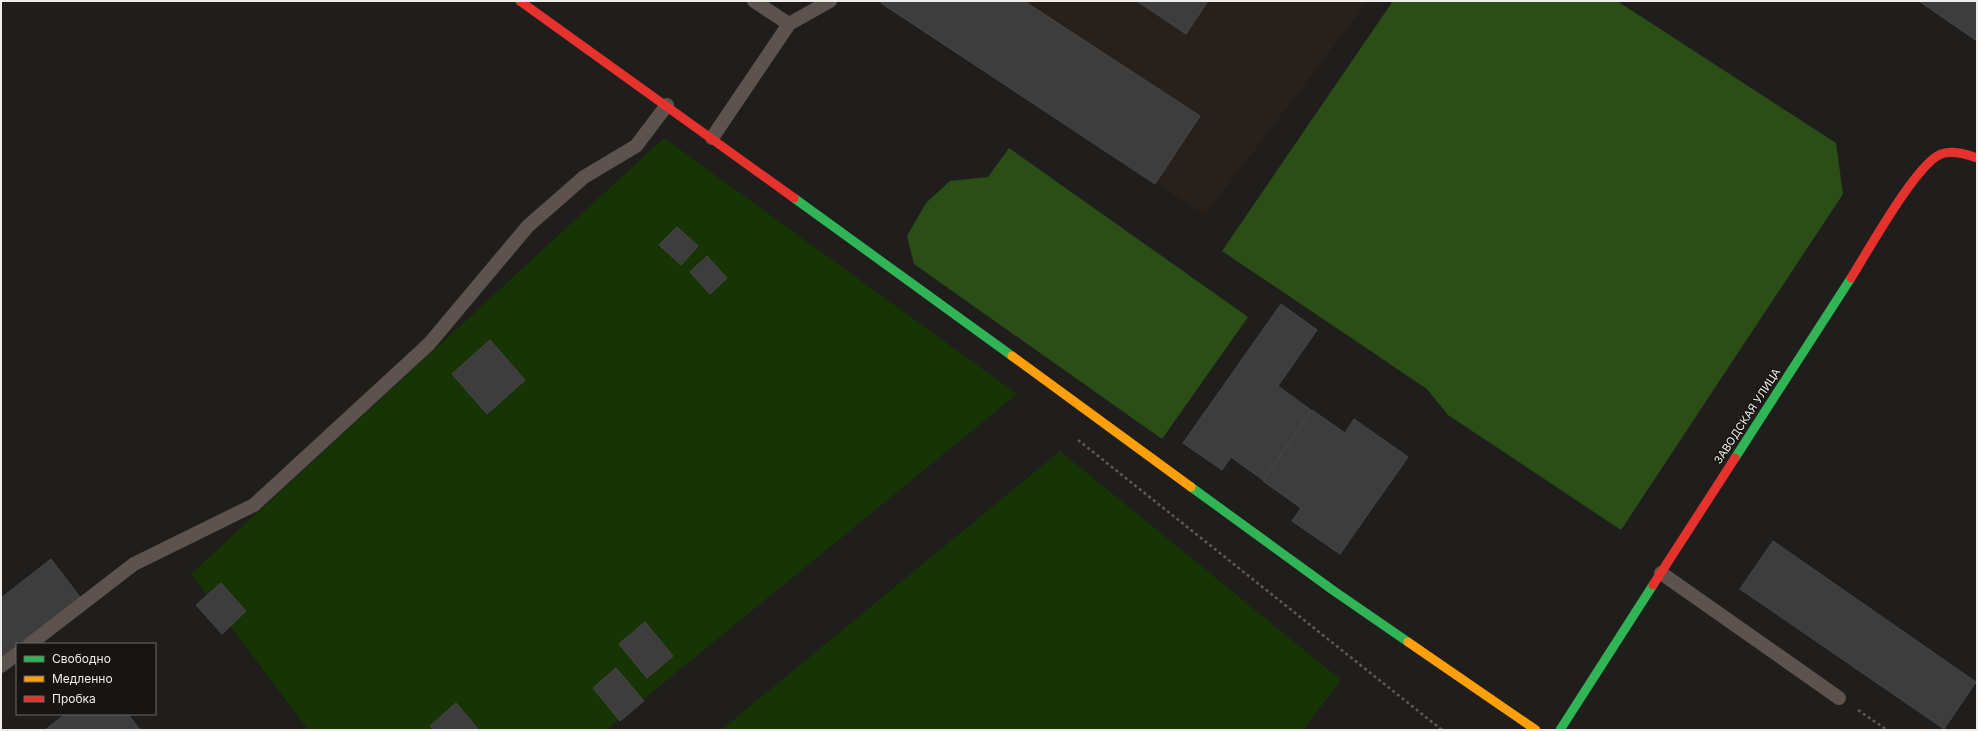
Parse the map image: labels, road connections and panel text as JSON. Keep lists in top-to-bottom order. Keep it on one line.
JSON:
{"streets":{"street":["ЗАВОДСКАЯ УЛИЦА"]},"legend":["Свободно","Медленно","Пробка"]}
